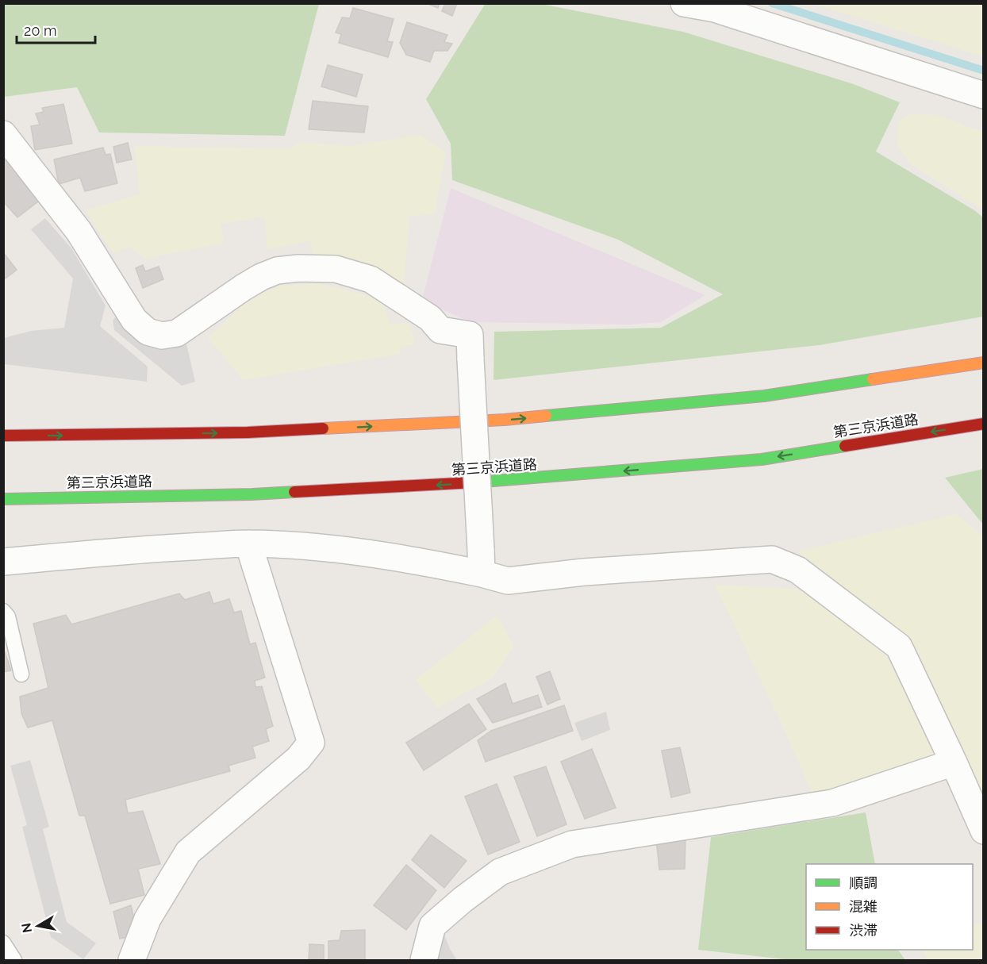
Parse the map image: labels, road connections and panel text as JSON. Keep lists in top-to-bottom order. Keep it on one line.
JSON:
{"streets":{"highway":["第三京浜道路"]},"legend":["順調","混雑","渋滞"],"scale_bar":"20 m","north":"left"}
